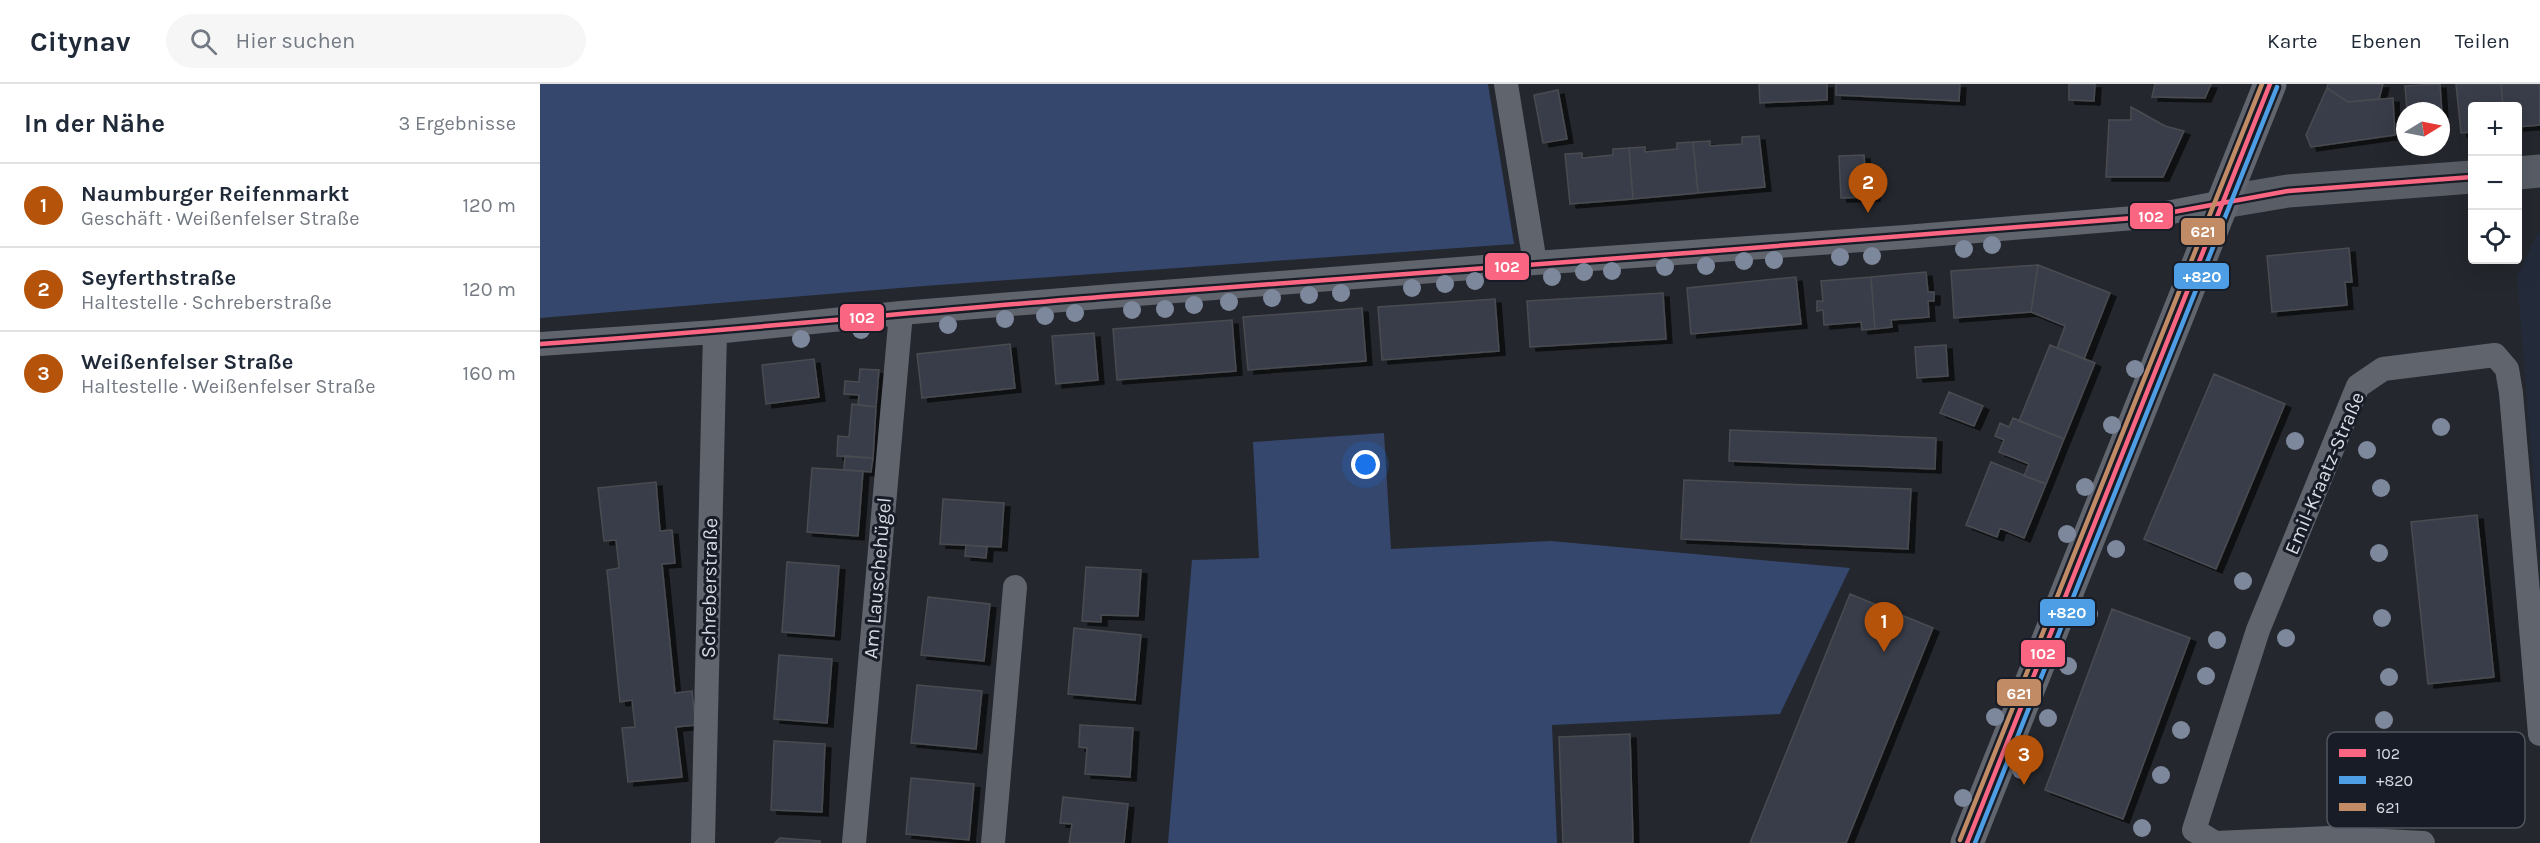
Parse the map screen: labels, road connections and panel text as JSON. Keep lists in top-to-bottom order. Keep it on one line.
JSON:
{"streets":{"street":["Emil-Kraatz-Straße","Am Lauschehügel","Schreberstraße"]},"lines":["transit line 102","transit line 621","transit line +820"],"legend":["102","+820","621"],"north":"right","page":{"header":"Citynav","search":"Hier suchen","nav":["Karte","Ebenen","Teilen"],"heading":["In der Nähe","3 Ergebnisse"],"map_buttons":["+","−"],"list":[{"mark":"1","name":"Naumburger Reifenmarkt","note":"Geschäft · Weißenfelser Straße","value":"120 m"},{"mark":"2","name":"Seyferthstraße","note":"Haltestelle · Schreberstraße","value":"120 m"},{"mark":"3","name":"Weißenfelser Straße","note":"Haltestelle · Weißenfelser Straße","value":"160 m"}],"pins":["2","1","3"]}}
